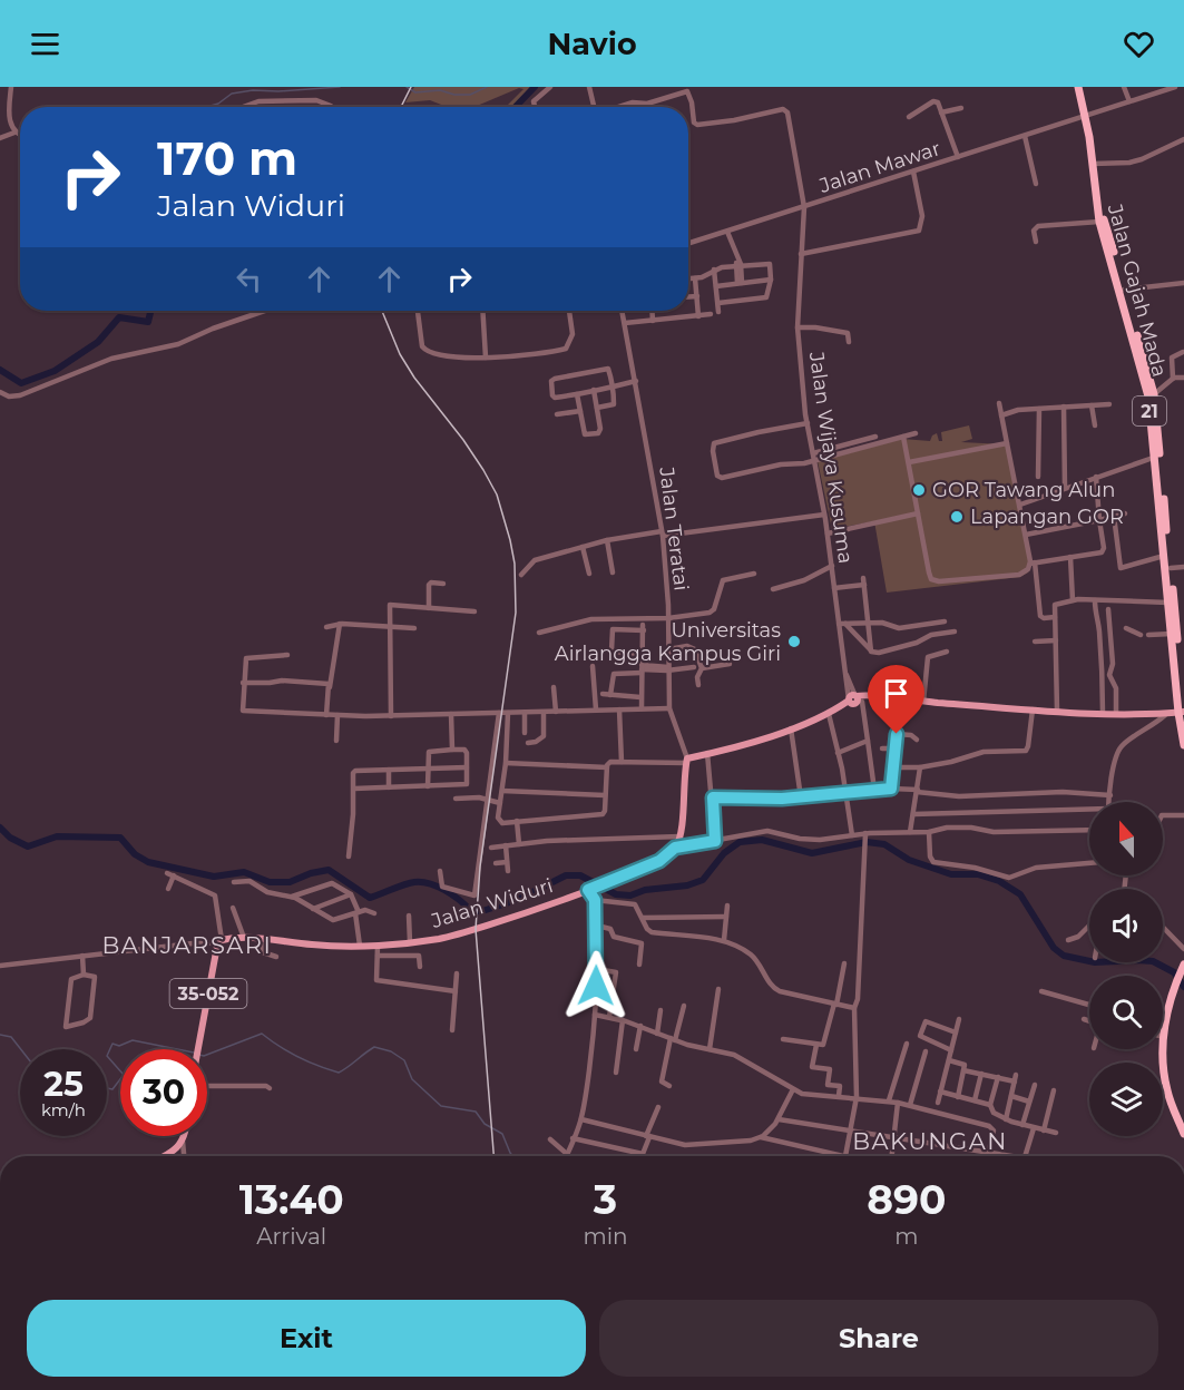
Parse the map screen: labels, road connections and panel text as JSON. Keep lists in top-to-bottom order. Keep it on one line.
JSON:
{"streets":{"highway":["Jalan Gajah Mada","21"],"main road":["Jalan Widuri","35-052"],"street":["Jalan Mawar","Jalan Wijaya Kusuma","Jalan Teratai"]},"crossings":[["Jalan Mawar","Jalan Gajah Mada"],["Jalan Mawar","21"],["Jalan Mawar","Jalan Wijaya Kusuma"],["Jalan Gajah Mada","21"],["Jalan Widuri","35-052"]],"districts":["BANJARSARI","BAKUNGAN"],"places":["GOR Tawang Alun","Lapangan GOR","Universitas Airlangga Kampus Giri"],"north":"top","page":{"header":"Navio","turn":["170 m","Jalan Widuri"],"speed":"25 km/h","limit":"30","eta":["13:40","Arrival","3","min","890","m"],"buttons":["Exit","Share"]}}
